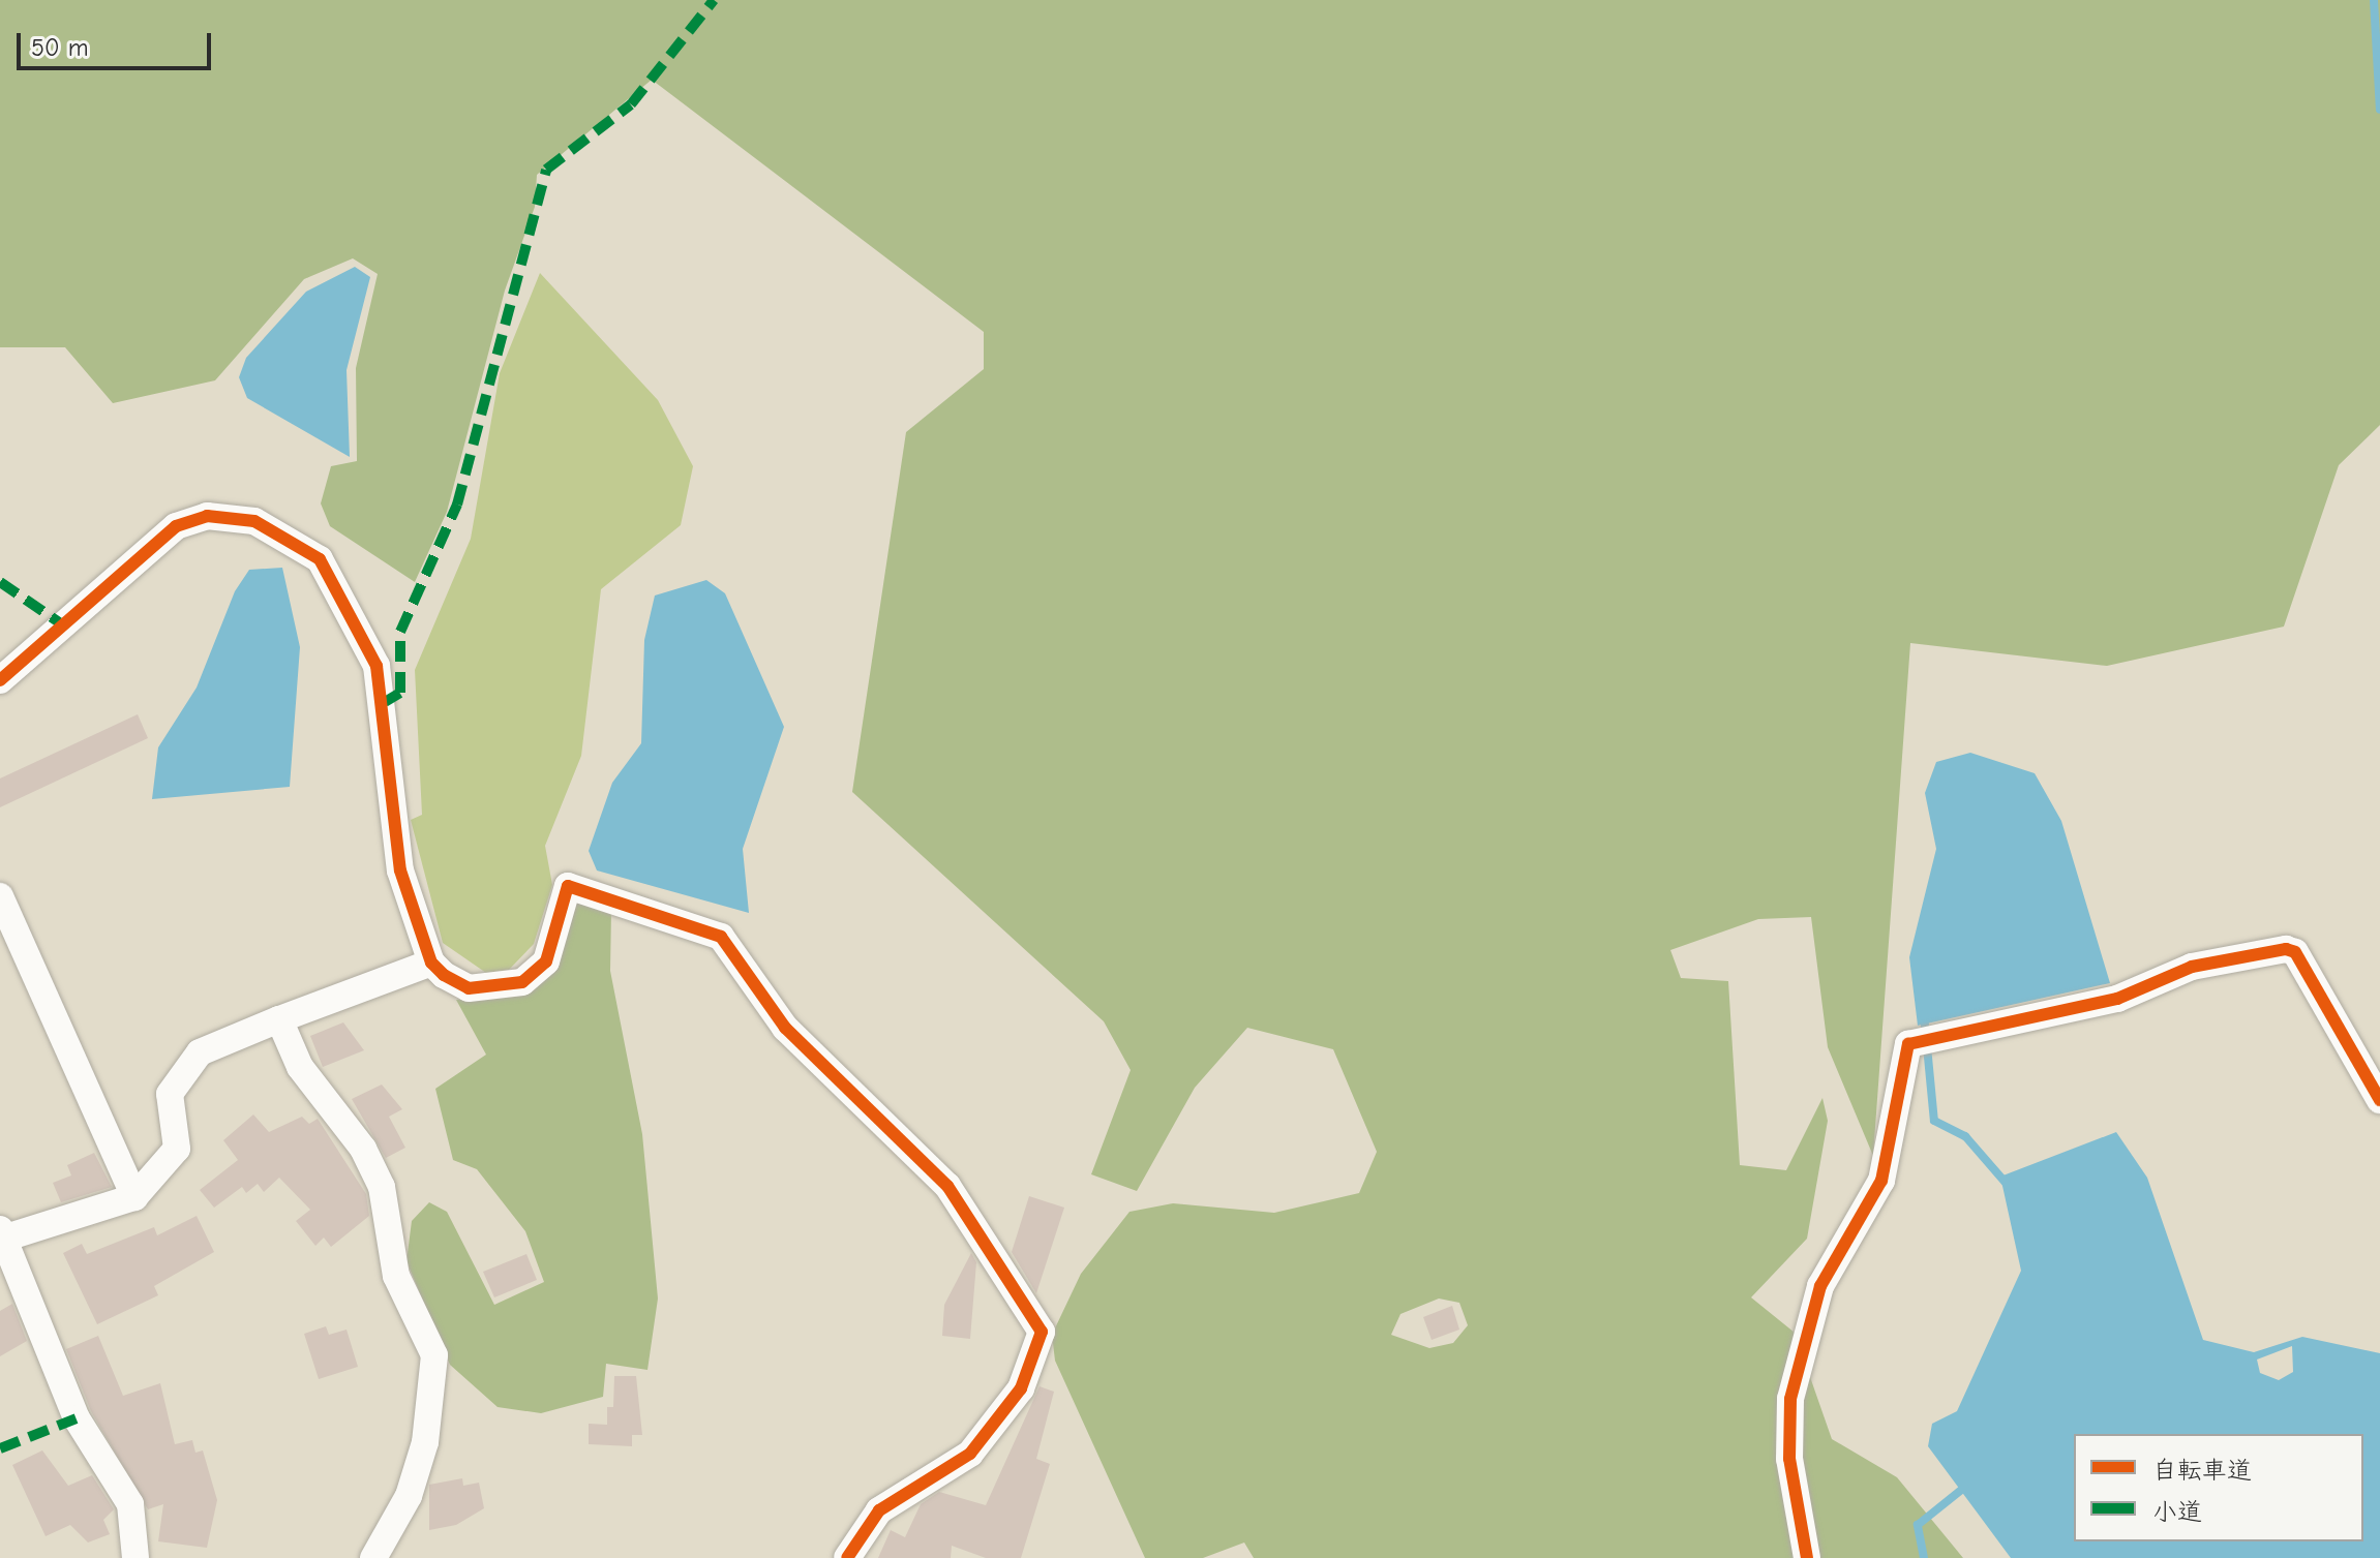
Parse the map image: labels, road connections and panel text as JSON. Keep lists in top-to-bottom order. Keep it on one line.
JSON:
{"legend":["自転車道","小道"],"scale_bar":"50 m"}
